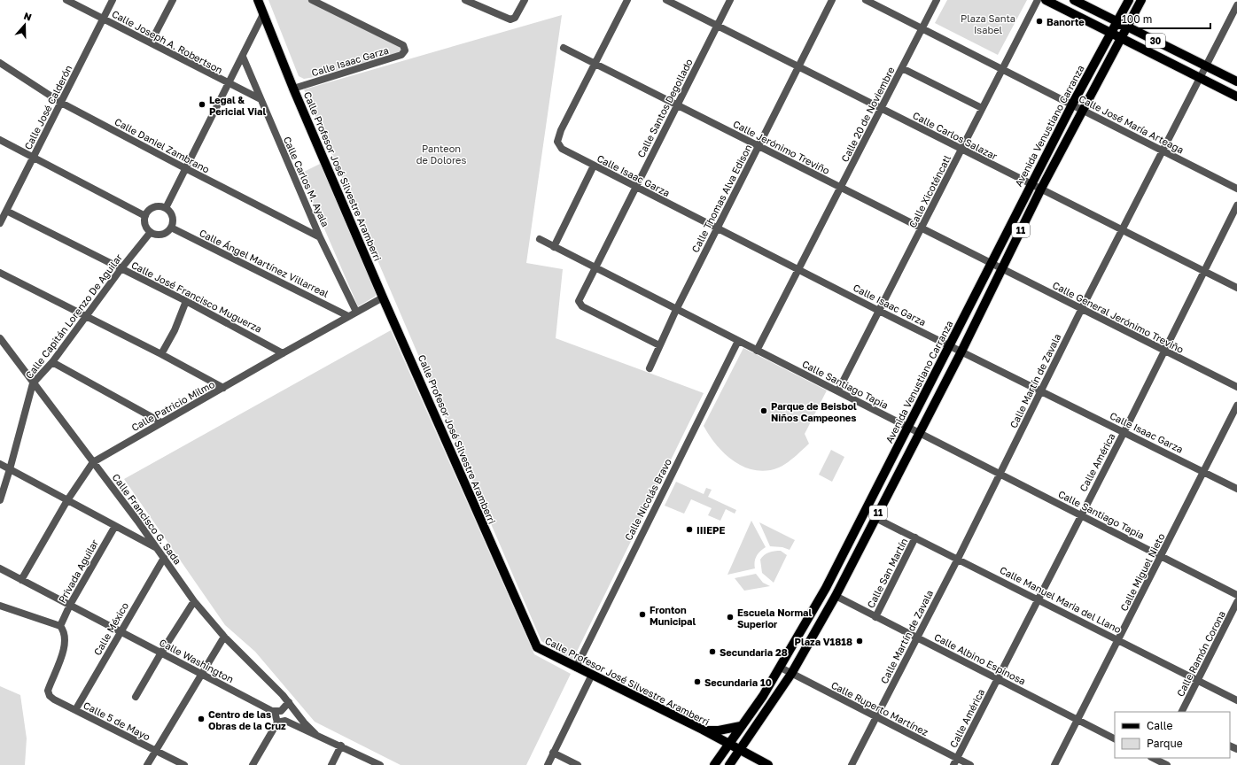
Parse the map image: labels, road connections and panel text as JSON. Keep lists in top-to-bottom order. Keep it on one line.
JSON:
{"streets":{"main road":["30","Avenida Venustiano Carranza","Calle Profesor José Silvestre Aramberri","11"],"street":["Calle Joseph A. Robertson","Calle Isaac Garza","Calle José Calderón","Calle Santos Degollado","Calle 20 de Noviembre","Calle José María Arteaga","Calle Carlos Salazar","Calle Daniel Zambrano","Calle Jerónimo Treviño","Calle Carlos M. Ayala","Calle Xicoténcatl","Calle Thomas Alva Edison","Calle Ángel Martínez Villarreal","Calle José Francisco Muguerza","Calle Capitán Lorenzo De Aguilar","Calle General Jerónimo Treviño","Calle Martín de Zavala","Calle Santiago Tapia","Calle Patricio Milmo","Calle América","Calle Nicolás Bravo","Calle Francisco G. Sada","Privada Aguilar","Calle Miguel Nieto","Calle San Martín","Calle Manuel Maria del Llano","Calle México","Calle Ramón Corona","Calle Albino Espinosa","Calle Washington","Calle Ruperto Martínez","Calle 5 de Mayo"]},"crossings":[["30","Avenida Venustiano Carranza"],["30","11"],["30","Calle Martín de Zavala"],["Calle Joseph A. Robertson","Calle José Calderón"],["Calle Joseph A. Robertson","Calle Carlos M. Ayala"],["Calle Isaac Garza","Calle Santos Degollado"],["Calle Isaac Garza","Calle 20 de Noviembre"],["Calle Isaac Garza","Avenida Venustiano Carranza"],["Calle Isaac Garza","Calle Jerónimo Treviño"],["Calle Isaac Garza","Calle Profesor José Silvestre Aramberri"],["Calle Isaac Garza","Calle Xicoténcatl"],["Calle Isaac Garza","Calle Thomas Alva Edison"],["Calle Isaac Garza","11"],["Calle Isaac Garza","Calle Martín de Zavala"],["Calle Isaac Garza","Calle América"],["Calle Isaac Garza","Calle Miguel Nieto"],["Calle José Calderón","Calle Daniel Zambrano"],["Calle José Calderón","Calle José Francisco Muguerza"],["Calle Santos Degollado","Calle Carlos Salazar"],["Calle Santos Degollado","Calle Jerónimo Treviño"],["Calle Santos Degollado","Calle Thomas Alva Edison"],["Calle Santos Degollado","Calle Santiago Tapia"],["Calle 20 de Noviembre","Calle José María Arteaga"],["Calle 20 de Noviembre","Calle Carlos Salazar"],["Calle 20 de Noviembre","Calle Jerónimo Treviño"],["Calle 20 de Noviembre","Calle Santiago Tapia"],["Calle José María Arteaga","Avenida Venustiano Carranza"],["Calle José María Arteaga","Calle Xicoténcatl"],["Calle José María Arteaga","11"],["Calle José María Arteaga","Calle Martín de Zavala"],["Avenida Venustiano Carranza","Calle Carlos Salazar"],["Avenida Venustiano Carranza","Calle Jerónimo Treviño"],["Avenida Venustiano Carranza","Calle Profesor José Silvestre Aramberri"],["Avenida Venustiano Carranza","Calle General Jerónimo Treviño"],["Avenida Venustiano Carranza","Calle Santiago Tapia"],["Avenida Venustiano Carranza","Calle Ruperto Martínez"],["Calle Carlos Salazar","Calle Xicoténcatl"],["Calle Carlos Salazar","Calle Thomas Alva Edison"],["Calle Carlos Salazar","11"],["Calle Carlos Salazar","Calle Martín de Zavala"],["Calle Carlos Salazar","Calle América"],["Calle Daniel Zambrano","Calle Carlos M. Ayala"],["Calle Jerónimo Treviño","Calle Xicoténcatl"],["Calle Jerónimo Treviño","Calle Thomas Alva Edison"],["Calle Jerónimo Treviño","Calle General Jerónimo Treviño"],["Calle Profesor José Silvestre Aramberri","11"],["Calle Profesor José Silvestre Aramberri","Calle Patricio Milmo"],["Calle Profesor José Silvestre Aramberri","Calle Nicolás Bravo"],["Calle Carlos M. Ayala","Calle Patricio Milmo"],["Calle Xicoténcatl","Calle Santiago Tapia"],["Calle Thomas Alva Edison","Calle Santiago Tapia"],["11","Calle General Jerónimo Treviño"],["11","Calle Santiago Tapia"],["11","Calle Manuel Maria del Llano"],["11","Calle Albino Espinosa"],["11","Calle Ruperto Martínez"],["Calle Ángel Martínez Villarreal","Calle Capitán Lorenzo De Aguilar"],["Calle Ángel Martínez Villarreal","Calle Patricio Milmo"],["Calle José Francisco Muguerza","Calle Capitán Lorenzo De Aguilar"],["Calle José Francisco Muguerza","Calle Patricio Milmo"],["Calle Capitán Lorenzo De Aguilar","Calle Francisco G. Sada"],["Calle General Jerónimo Treviño","Calle Martín de Zavala"],["Calle General Jerónimo Treviño","Calle América"],["Calle Martín de Zavala","Calle Santiago Tapia"],["Calle Martín de Zavala","Calle Manuel Maria del Llano"],["Calle Martín de Zavala","Calle Albino Espinosa"],["Calle Martín de Zavala","Calle Ruperto Martínez"],["Calle Santiago Tapia","Calle América"],["Calle Santiago Tapia","Calle Nicolás Bravo"],["Calle Santiago Tapia","Calle Miguel Nieto"],["Calle Patricio Milmo","Calle Francisco G. Sada"],["Calle Patricio Milmo","Calle Washington"],["Calle América","Calle Manuel Maria del Llano"],["Calle América","Calle Albino Espinosa"],["Calle América","Calle Ruperto Martínez"],["Calle Francisco G. Sada","Calle México"],["Privada Aguilar","Calle Washington"],["Privada Aguilar","Calle 5 de Mayo"],["Calle Miguel Nieto","Calle Manuel Maria del Llano"],["Calle Miguel Nieto","Calle Albino Espinosa"],["Calle San Martín","Calle Manuel Maria del Llano"],["Calle San Martín","Calle Albino Espinosa"],["Calle Manuel Maria del Llano","Calle Ramón Corona"],["Calle México","Calle Washington"],["Calle México","Calle 5 de Mayo"]],"parks":["Plaza Santa Isabel","Panteon de Dolores"],"places":["Banorte","Legal & Pericial Vial","Parque de Beisbol Niños Campeones","IIIEPE","Fronton Municipal","Escuela Normal Superior","Plaza V1818","Secundaria 28","Secundaria 10","Centro de las Obras de la Cruz"],"legend":["Calle","Parque"],"scale_bar":"100 m","north":"top"}
